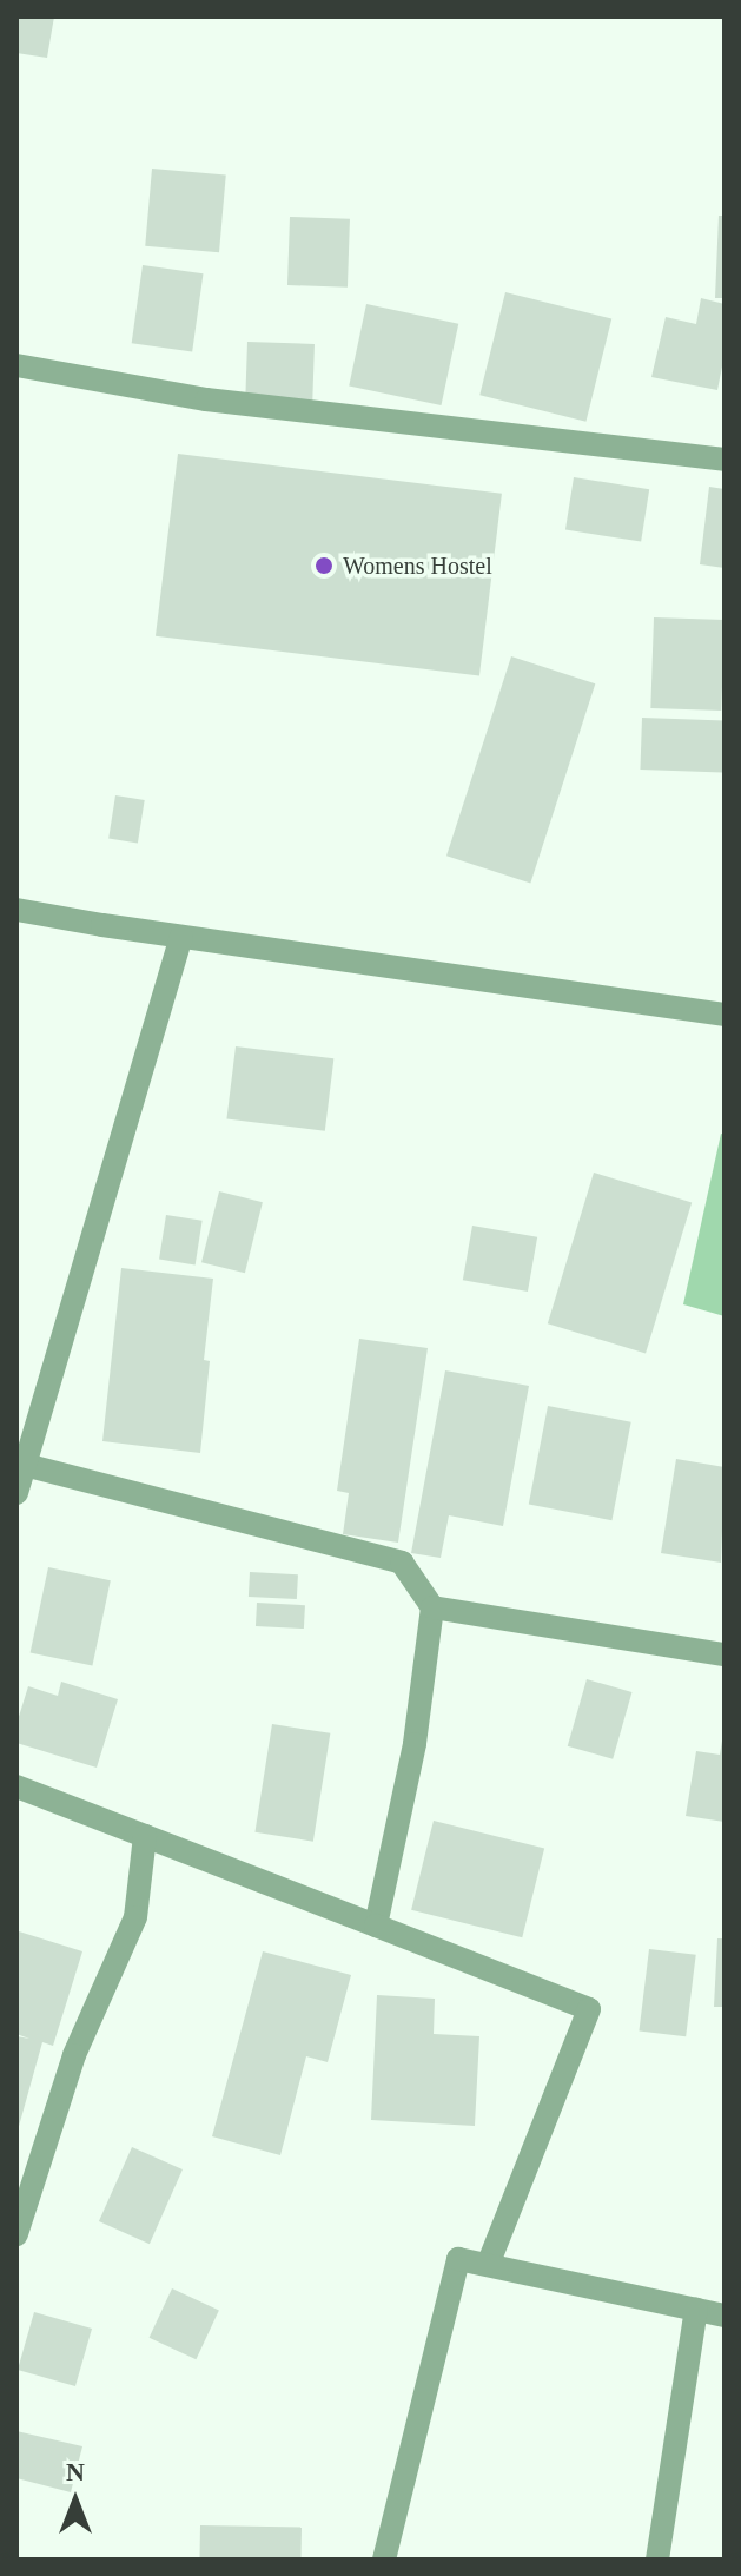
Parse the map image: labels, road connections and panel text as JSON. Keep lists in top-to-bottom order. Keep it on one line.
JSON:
{"places":["Womens Hostel"],"north":"top"}
